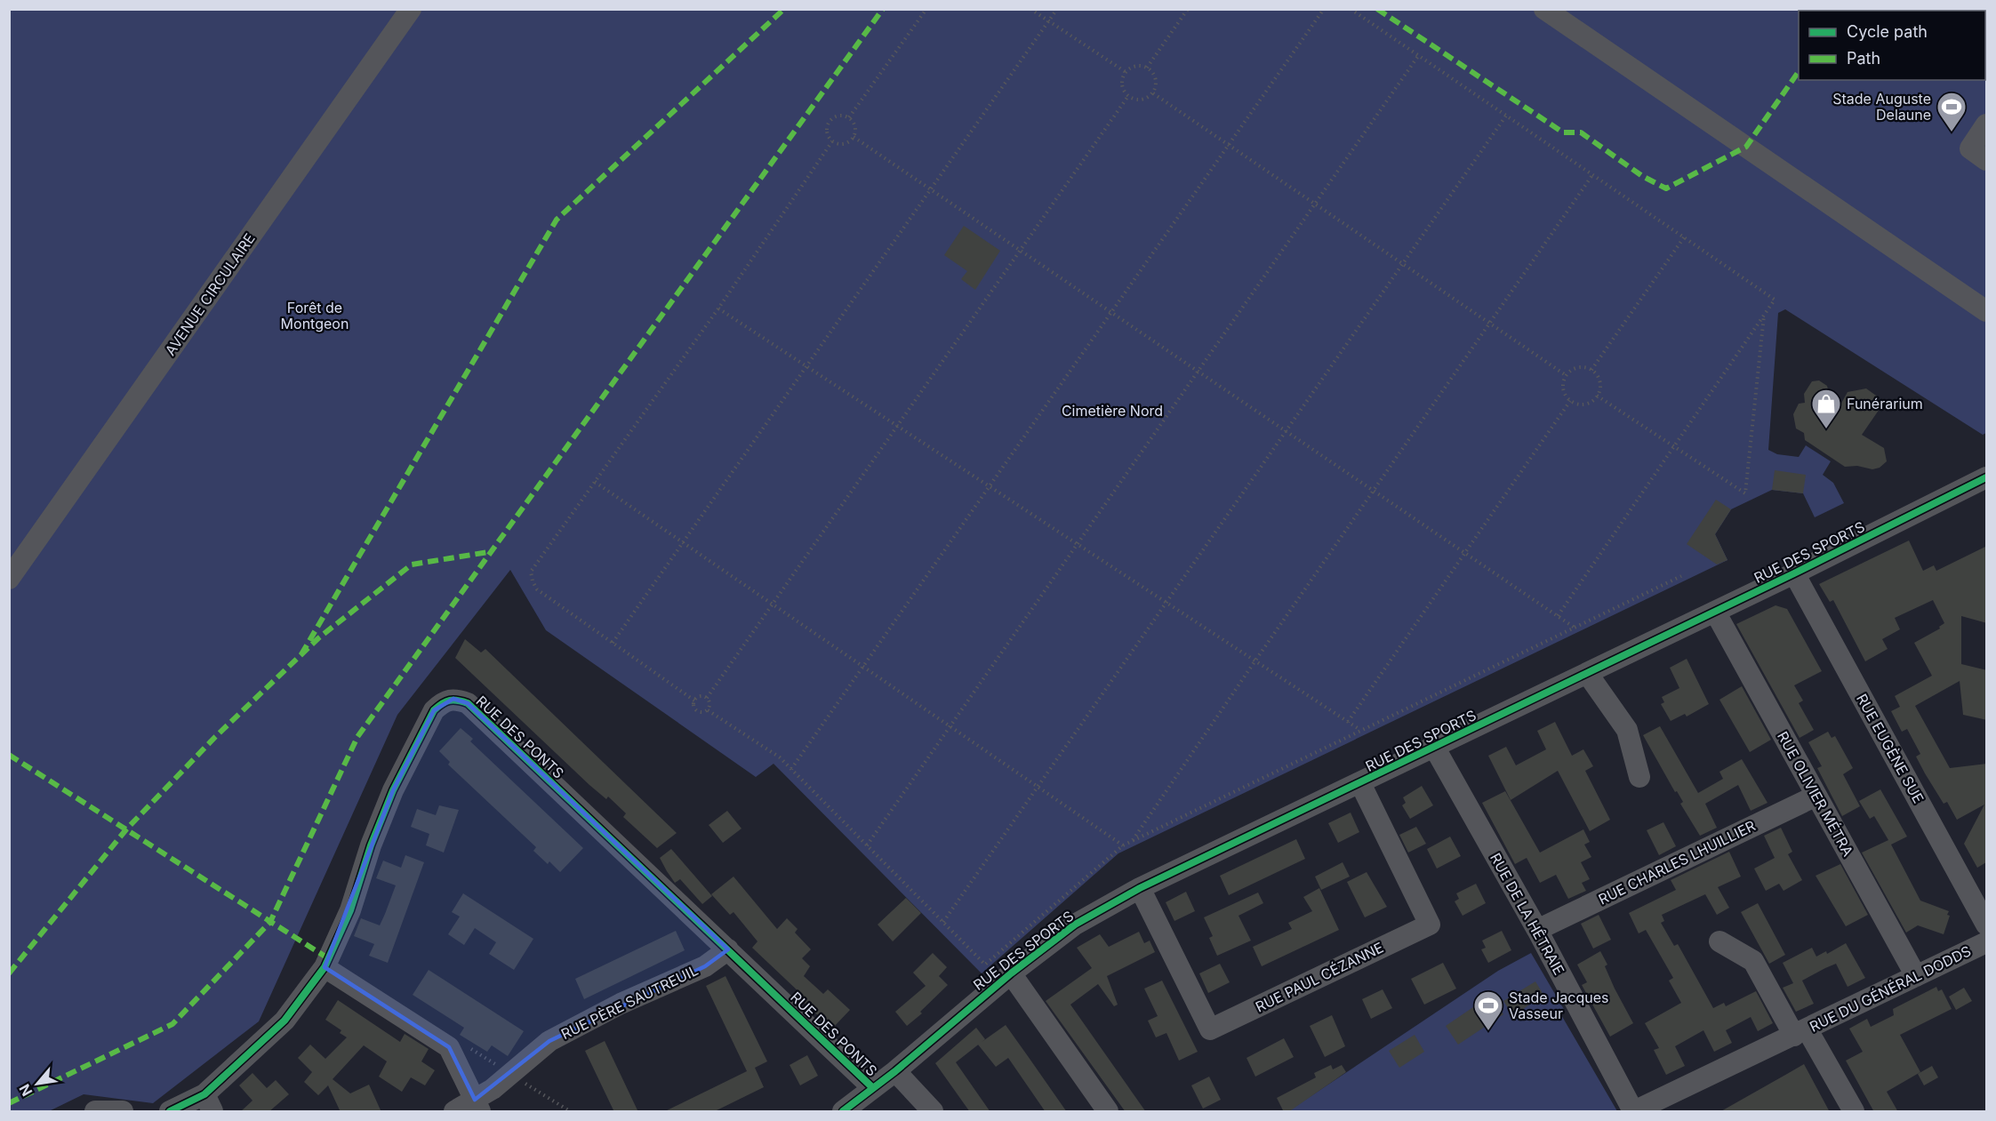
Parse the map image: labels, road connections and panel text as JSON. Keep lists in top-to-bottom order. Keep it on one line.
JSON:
{"streets":{"street":["AVENUE CIRCULAIRE","RUE DES SPORTS","RUE DES PONTS","RUE EUGÈNE SUE","RUE OLIVIER MÉTRA","RUE CHARLES LHUILLIER","RUE DE LA HÊTRAIE","RUE PAUL CÉZANNE","RUE DU GÉNÉRAL DODDS","RUE PÈRE SAUTREUIL"]},"crossings":[["RUE DES SPORTS","RUE DES PONTS"],["RUE DES SPORTS","RUE EUGÈNE SUE"],["RUE DES SPORTS","RUE OLIVIER MÉTRA"],["RUE DES SPORTS","RUE DE LA HÊTRAIE"],["RUE DES SPORTS","RUE PAUL CÉZANNE"],["RUE DES PONTS","RUE PÈRE SAUTREUIL"],["RUE OLIVIER MÉTRA","RUE CHARLES LHUILLIER"],["RUE OLIVIER MÉTRA","RUE DU GÉNÉRAL DODDS"],["RUE CHARLES LHUILLIER","RUE DE LA HÊTRAIE"],["RUE DE LA HÊTRAIE","RUE DU GÉNÉRAL DODDS"]],"parks":["Forêt de Montgeon","Cimetière Nord"],"places":{"sports":["Stade Auguste Delaune","Stade Jacques Vasseur"],"shop":["Funérarium"]},"legend":["Cycle path","Path"],"north":"bottom left"}
